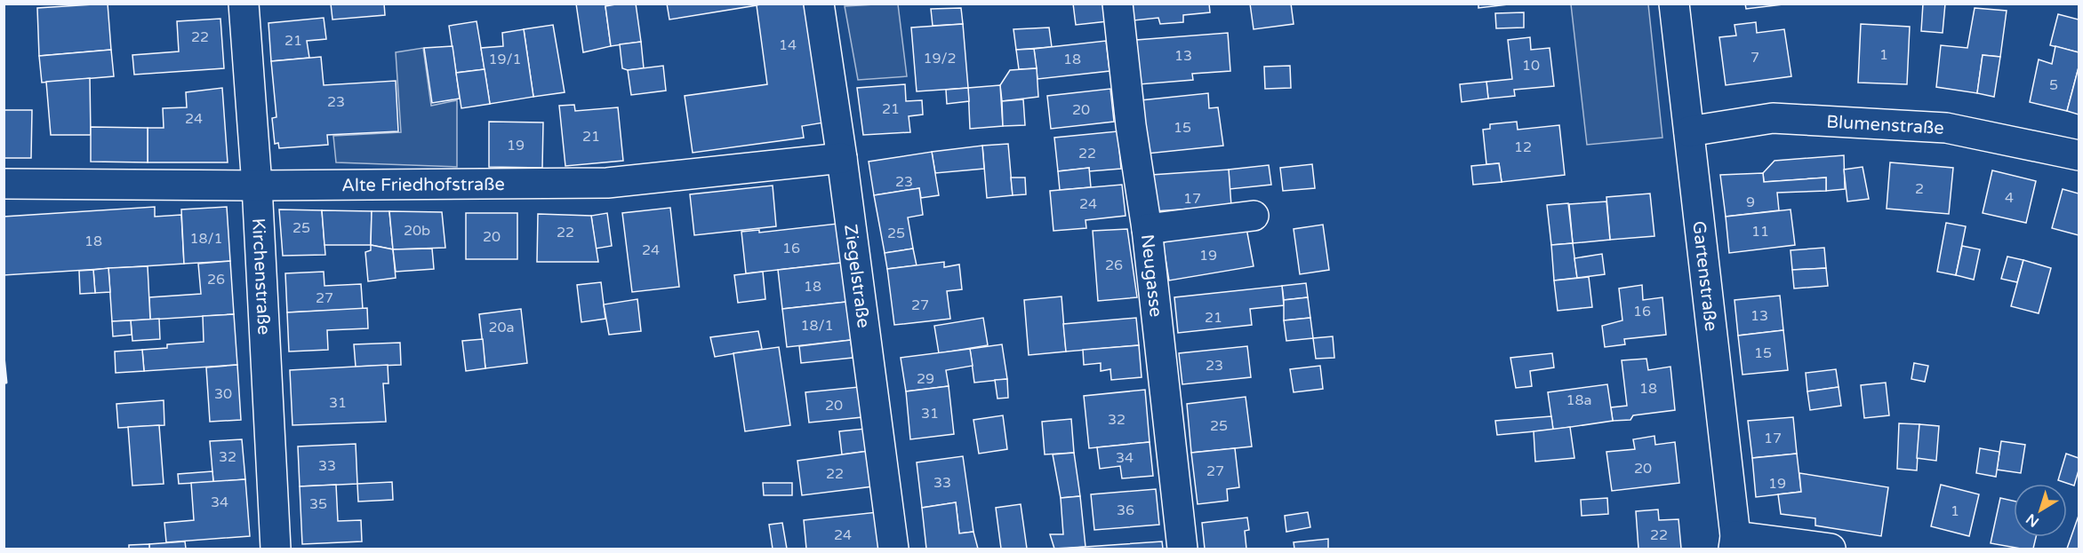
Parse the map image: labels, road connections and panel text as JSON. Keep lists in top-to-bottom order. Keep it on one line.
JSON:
{"streets":{"street":["Blumenstraße","Alte Friedhofstraße","Kirchenstraße","Ziegelstraße","Neugasse","Gartenstraße"]},"crossings":[["Blumenstraße","Gartenstraße"],["Alte Friedhofstraße","Kirchenstraße"],["Alte Friedhofstraße","Ziegelstraße"]],"house_numbers":["22","21","14","1","13","7","19/2","19/1","18","10","5","23","21","20","24","15","21","19","12","22","23","2","4","17","9","24","25","20b","11","22","25","20","18/1","18","16","24","19","26","26","18","27","27","16","13","21","18/1","20a","15","23","29","18","30","18a","31","20","31","32","25","17","32","34","33","20","27","22","33","19","34","35","36","1","24","22"],"north":"bottom left"}
